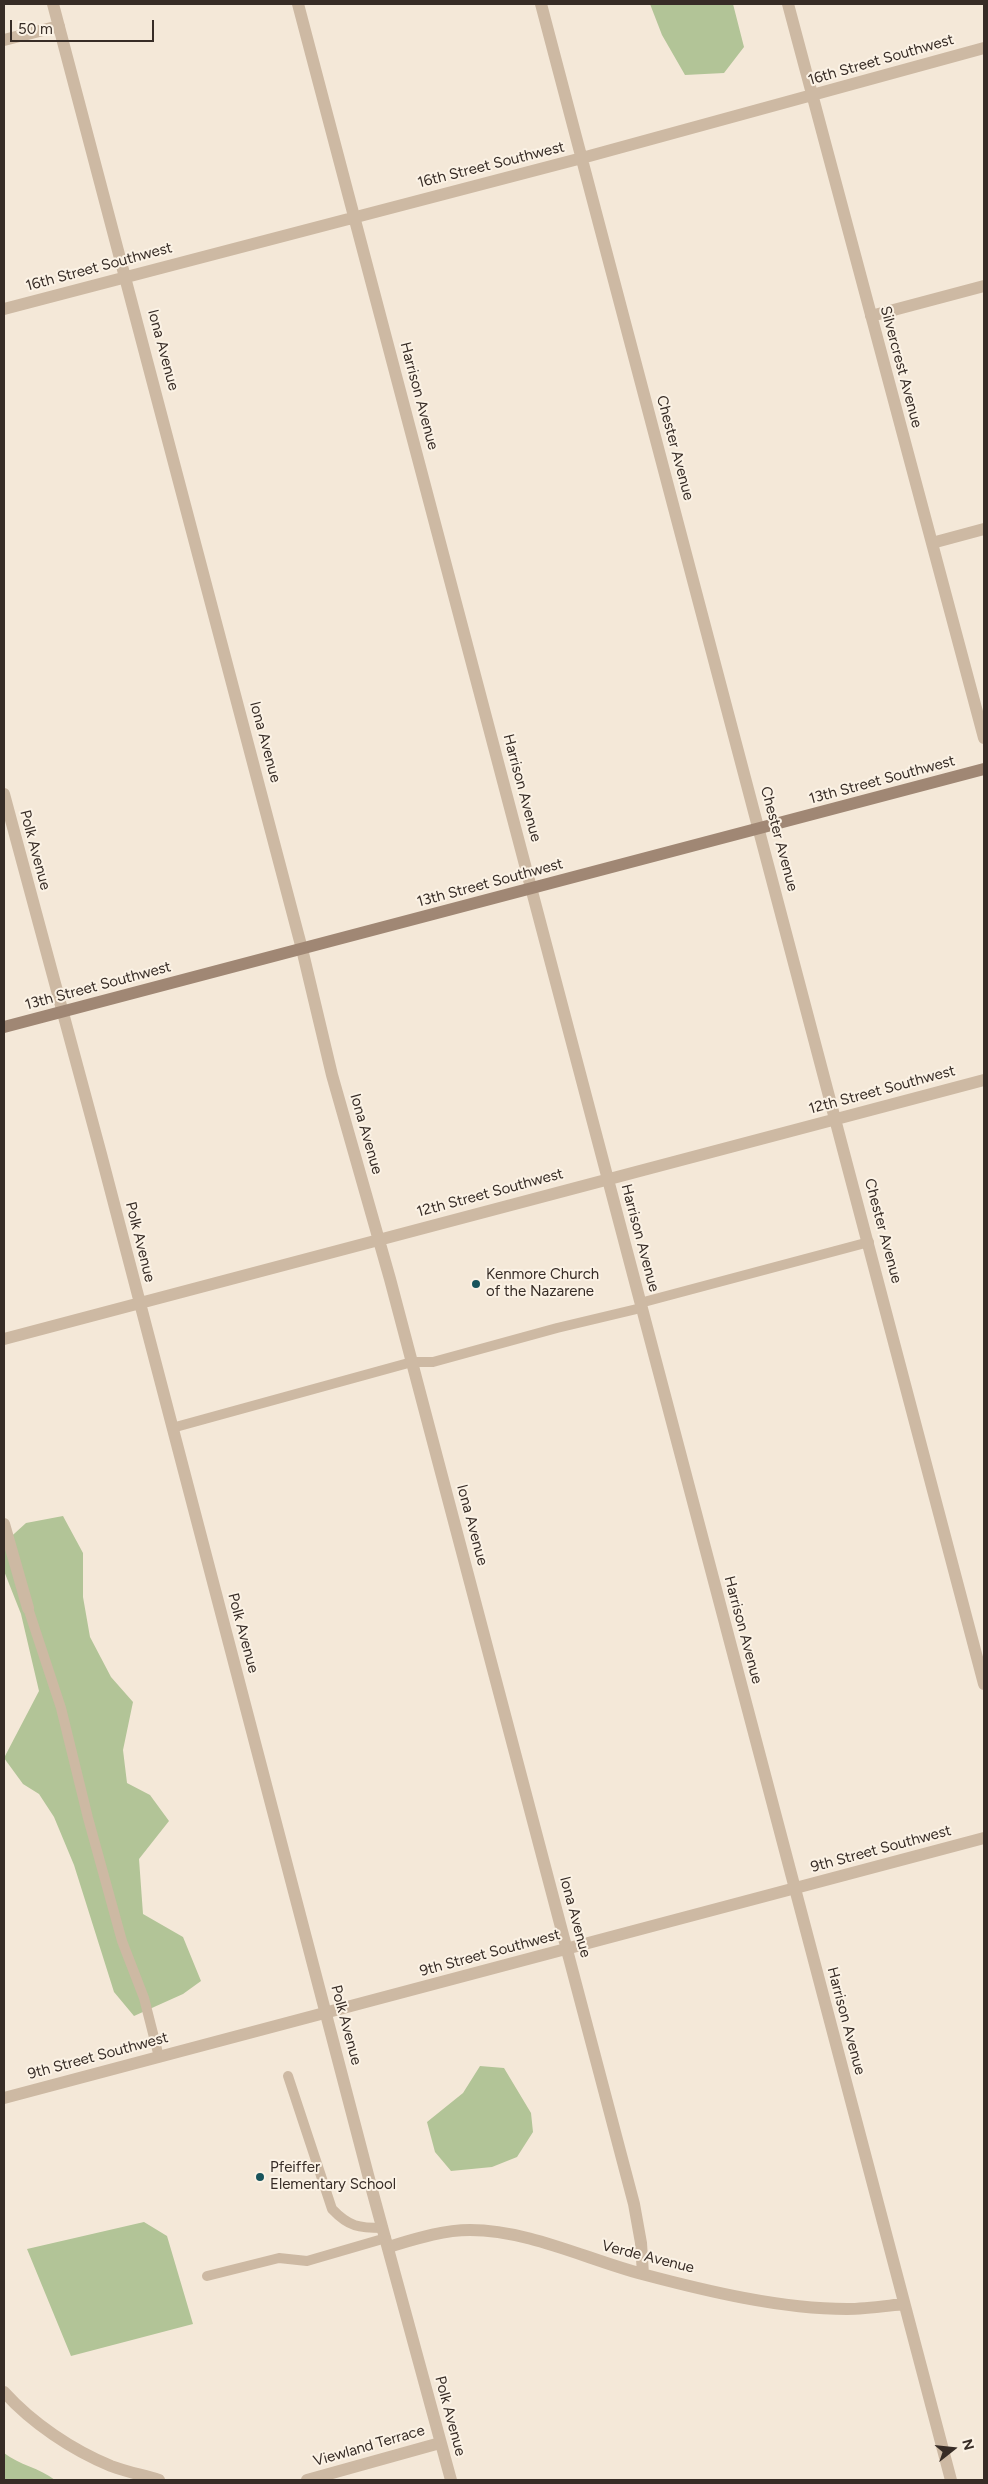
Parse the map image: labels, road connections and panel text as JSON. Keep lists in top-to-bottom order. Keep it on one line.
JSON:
{"streets":{"street":["16th Street Southwest","Iona Avenue","Silvercrest Avenue","Harrison Avenue","Chester Avenue","13th Street Southwest","Polk Avenue","12th Street Southwest","9th Street Southwest","Verde Avenue","Viewland Terrace"]},"crossings":[["16th Street Southwest","Iona Avenue"],["16th Street Southwest","Silvercrest Avenue"],["16th Street Southwest","Harrison Avenue"],["16th Street Southwest","Chester Avenue"],["Iona Avenue","13th Street Southwest"],["Iona Avenue","12th Street Southwest"],["Iona Avenue","9th Street Southwest"],["Iona Avenue","Verde Avenue"],["Harrison Avenue","13th Street Southwest"],["Harrison Avenue","12th Street Southwest"],["Harrison Avenue","9th Street Southwest"],["Harrison Avenue","Verde Avenue"],["Chester Avenue","13th Street Southwest"],["Chester Avenue","12th Street Southwest"],["13th Street Southwest","Polk Avenue"],["Polk Avenue","12th Street Southwest"],["Polk Avenue","9th Street Southwest"],["Polk Avenue","Verde Avenue"],["Polk Avenue","Viewland Terrace"]],"places":["Kenmore Church of the Nazarene","Pfeiffer Elementary School"],"scale_bar":"50 m","north":"right"}
